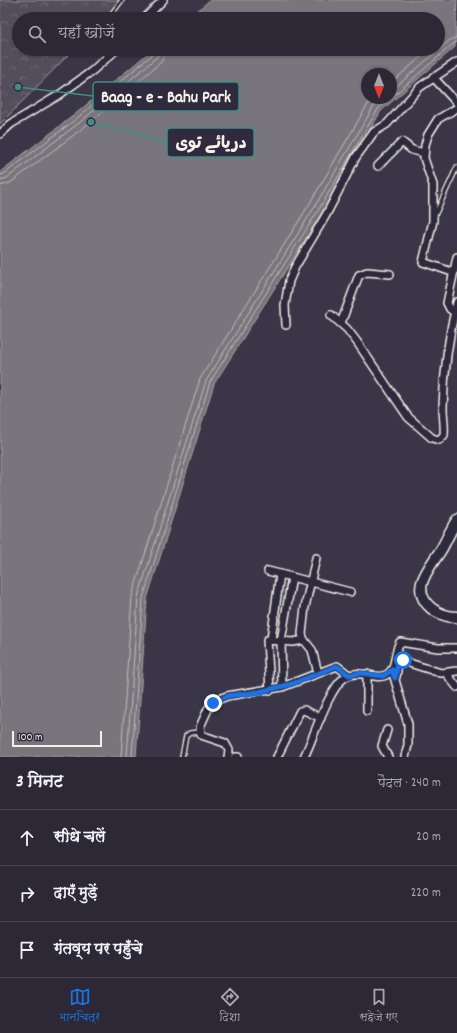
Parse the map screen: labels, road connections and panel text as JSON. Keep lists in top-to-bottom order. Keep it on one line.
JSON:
{"places":["Baag - e - Bahu Park","دریائے توی"],"scale_bar":"100 m","north":"bottom","page":{"search":"यहाँ खोजें","scale":"100 m","heading":["3 मिनट","पैदल · 240 m"],"list":[["सीधे चलें","20 m"],["दाएँ मुड़ें","220 m"],"गंतव्य पर पहुँचे"],"nav":["मानचित्र","दिशा","सहेजे गए"]}}
